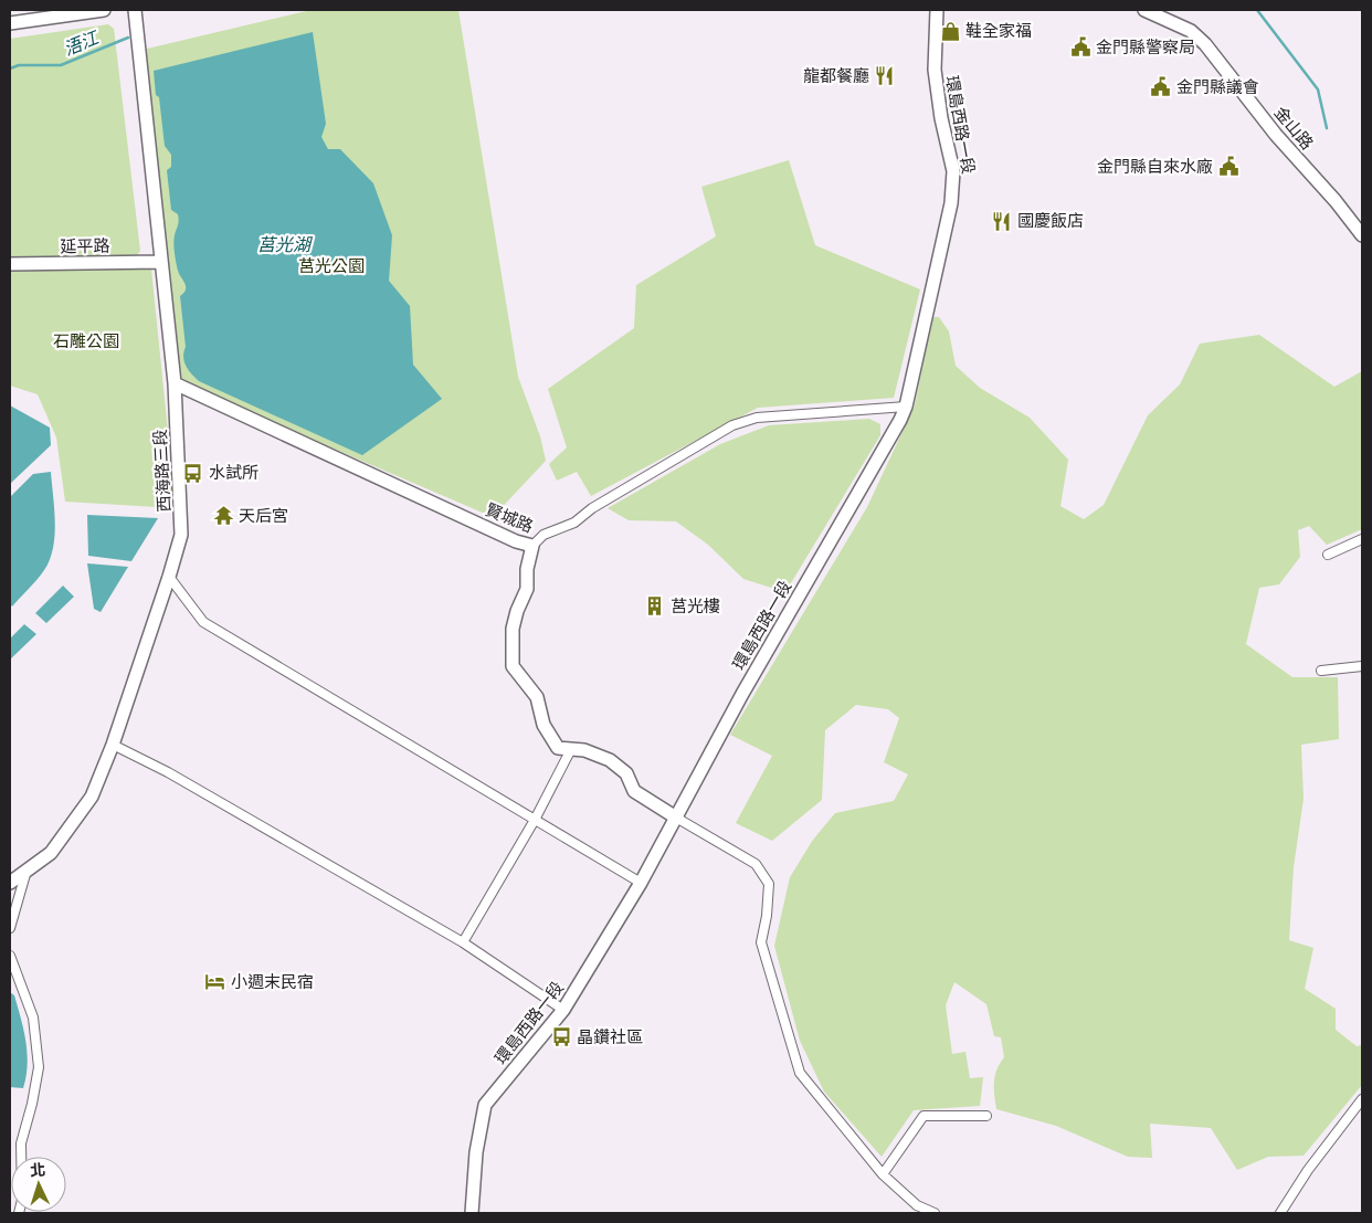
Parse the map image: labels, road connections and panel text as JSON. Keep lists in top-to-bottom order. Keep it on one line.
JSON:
{"streets":{"main road":["環島西路一段","金山路","延平路","西海路三段","賢城路"]},"crossings":[["環島西路一段","賢城路"],["延平路","西海路三段"],["西海路三段","賢城路"]],"water":["浯江","莒光湖"],"parks":["莒光公園","石雕公園"],"places":{"shop":["鞋全家福"],"public building":["金門縣警察局","金門縣議會","金門縣自來水廠"],"restaurant":["龍都餐廳","國慶飯店"],"bus stop":["水試所","晶鑽社區"],"temple":["天后宮"],"building":["莒光樓"],"hotel":["小週末民宿"]},"north":"top"}
